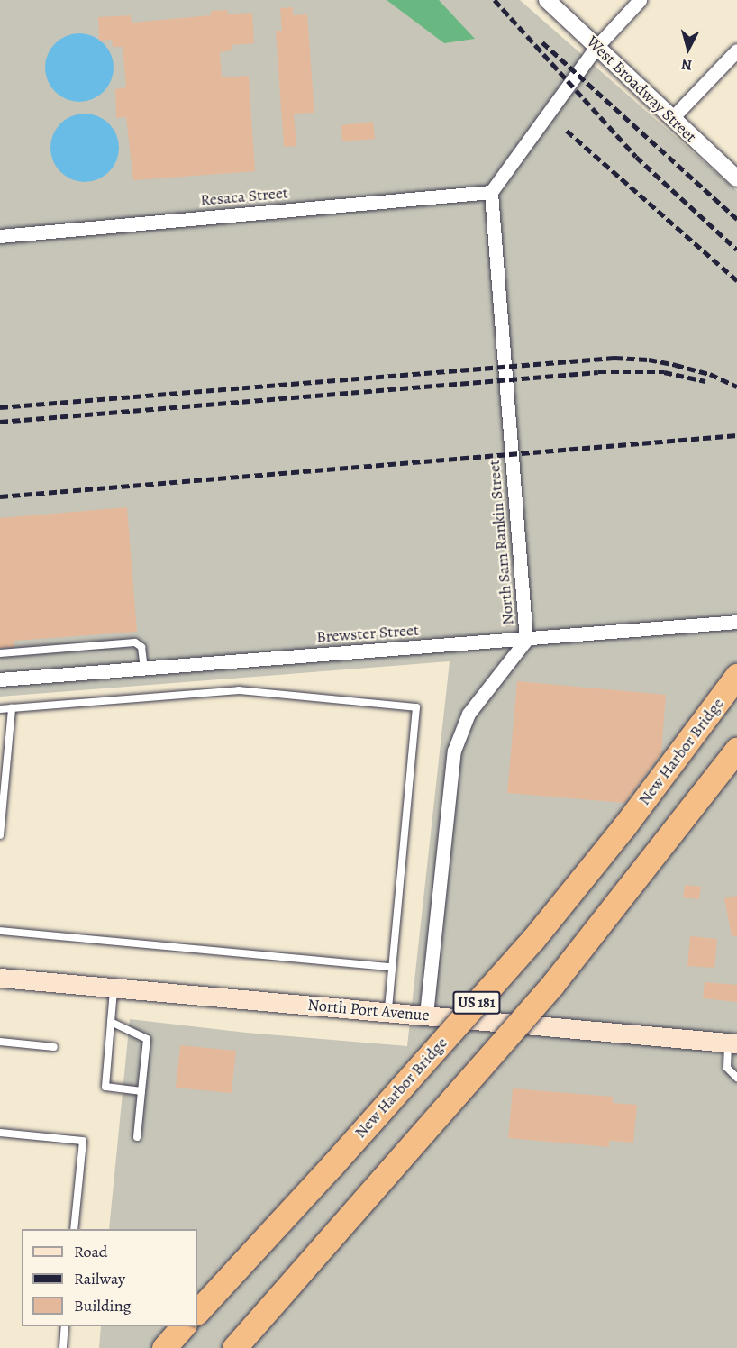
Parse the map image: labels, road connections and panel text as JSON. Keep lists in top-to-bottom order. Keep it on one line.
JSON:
{"streets":{"highway":["New Harbor Bridge","US 181"],"main road":["North Port Avenue"],"street":["West Broadway Street","Resaca Street","North Sam Rankin Street","Brewster Street"]},"crossings":[["Resaca Street","North Sam Rankin Street"],["North Sam Rankin Street","Brewster Street"],["North Sam Rankin Street","North Port Avenue"]],"legend":["Road","Railway","Building"],"north":"bottom"}
